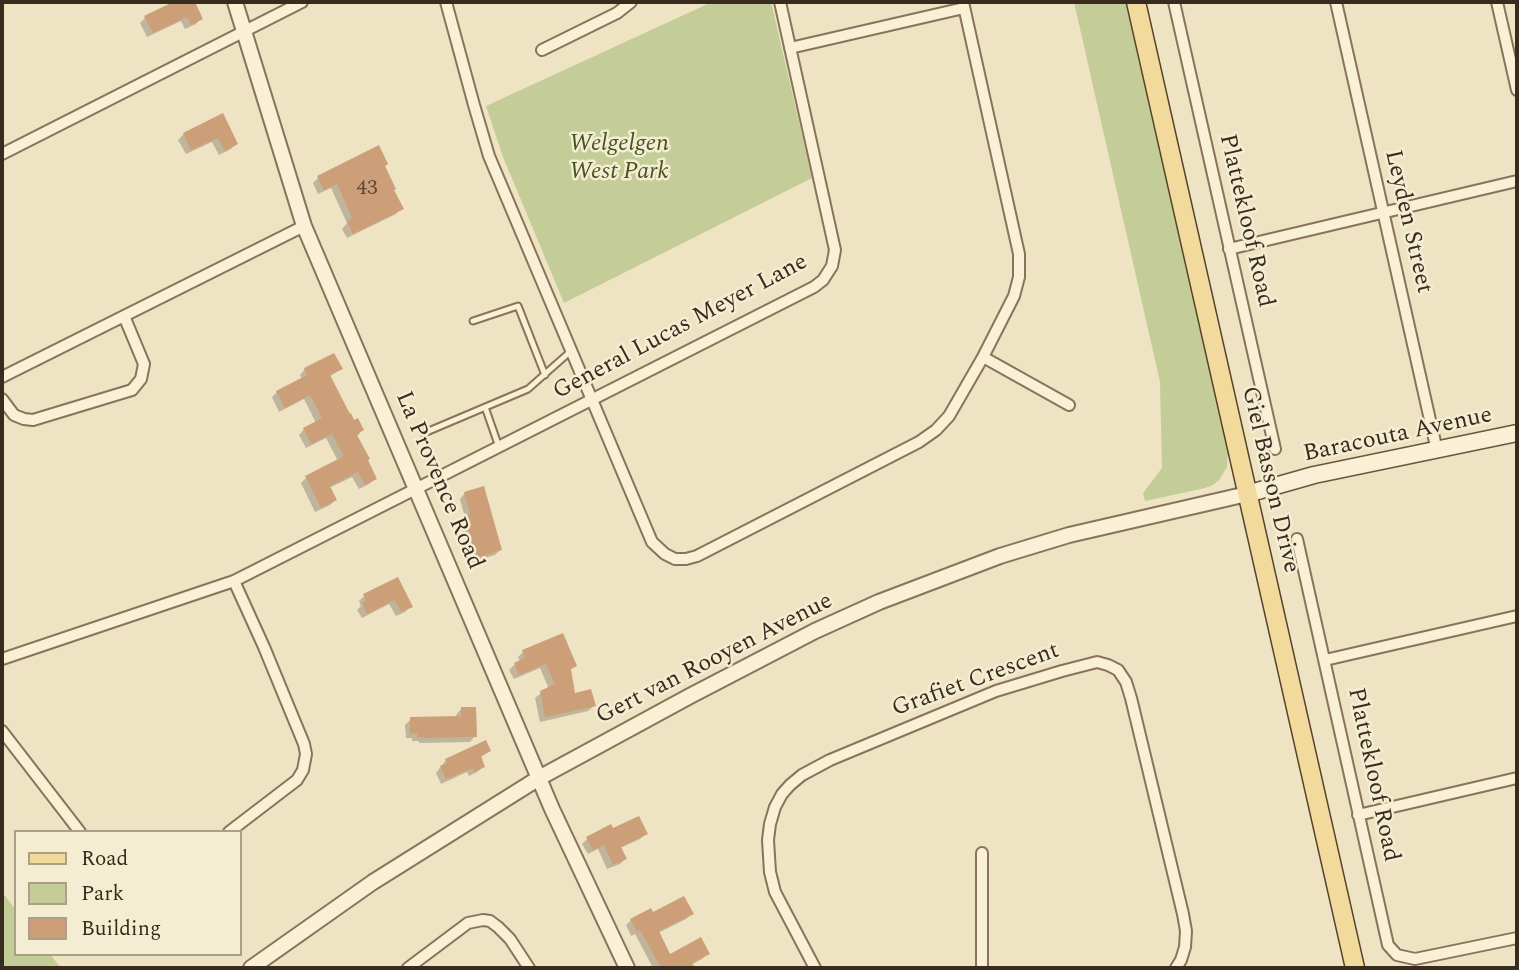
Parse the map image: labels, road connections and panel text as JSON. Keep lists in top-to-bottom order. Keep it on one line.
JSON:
{"streets":{"main road":["Baracouta Avenue","Giel Basson Drive"],"street":["Plattekloof Road","Leyden Street","General Lucas Meyer Lane","La Provence Road","Gert van Rooyen Avenue","Grafiet Crescent"]},"crossings":[["Leyden Street","Baracouta Avenue"],["General Lucas Meyer Lane","La Provence Road"],["Baracouta Avenue","Giel Basson Drive"],["Baracouta Avenue","Gert van Rooyen Avenue"],["Giel Basson Drive","Gert van Rooyen Avenue"],["La Provence Road","Gert van Rooyen Avenue"]],"parks":["Welgelgen West Park"],"house_numbers":["43"],"legend":["Road","Park","Building"]}
